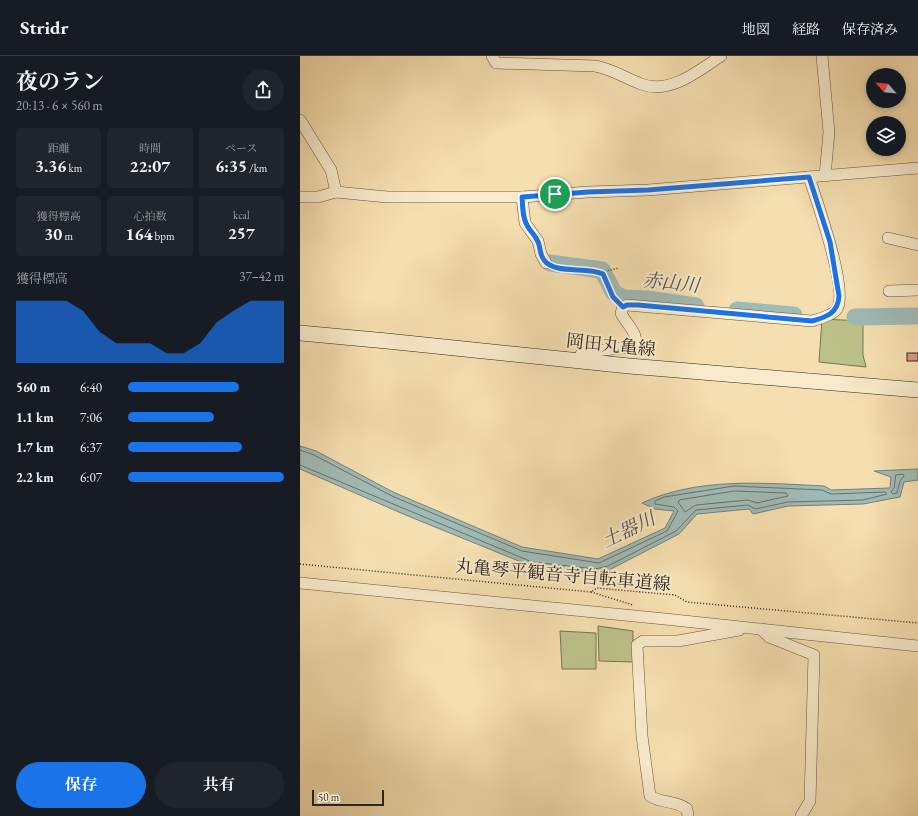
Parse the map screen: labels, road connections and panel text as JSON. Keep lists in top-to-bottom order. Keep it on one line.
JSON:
{"streets":{"main road":["岡田丸亀線"],"path":["丸亀琴平観音寺自転車道線"]},"water":["赤山川","土器川"],"scale_bar":"50 m","north":"top left","page":{"header":"Stridr","nav":["地図","経路","保存済み"],"heading":["夜のラン","20:13 · 6 × 560 m"],"stats":[["距離","3.36 km"],["時間","22:07"],["ペース","6:35 /km"],["獲得標高","30 m"],["心拍数","164 bpm"],["kcal","257"]],"chart":["獲得標高","37–42 m"],"list":[{"name":"560 m","note":"6:40"},{"name":"1.1 km","note":"7:06"},{"name":"1.7 km","note":"6:37"},{"name":"2.2 km","note":"6:07"}],"buttons":["保存","共有"],"scale":"50 m"}}
